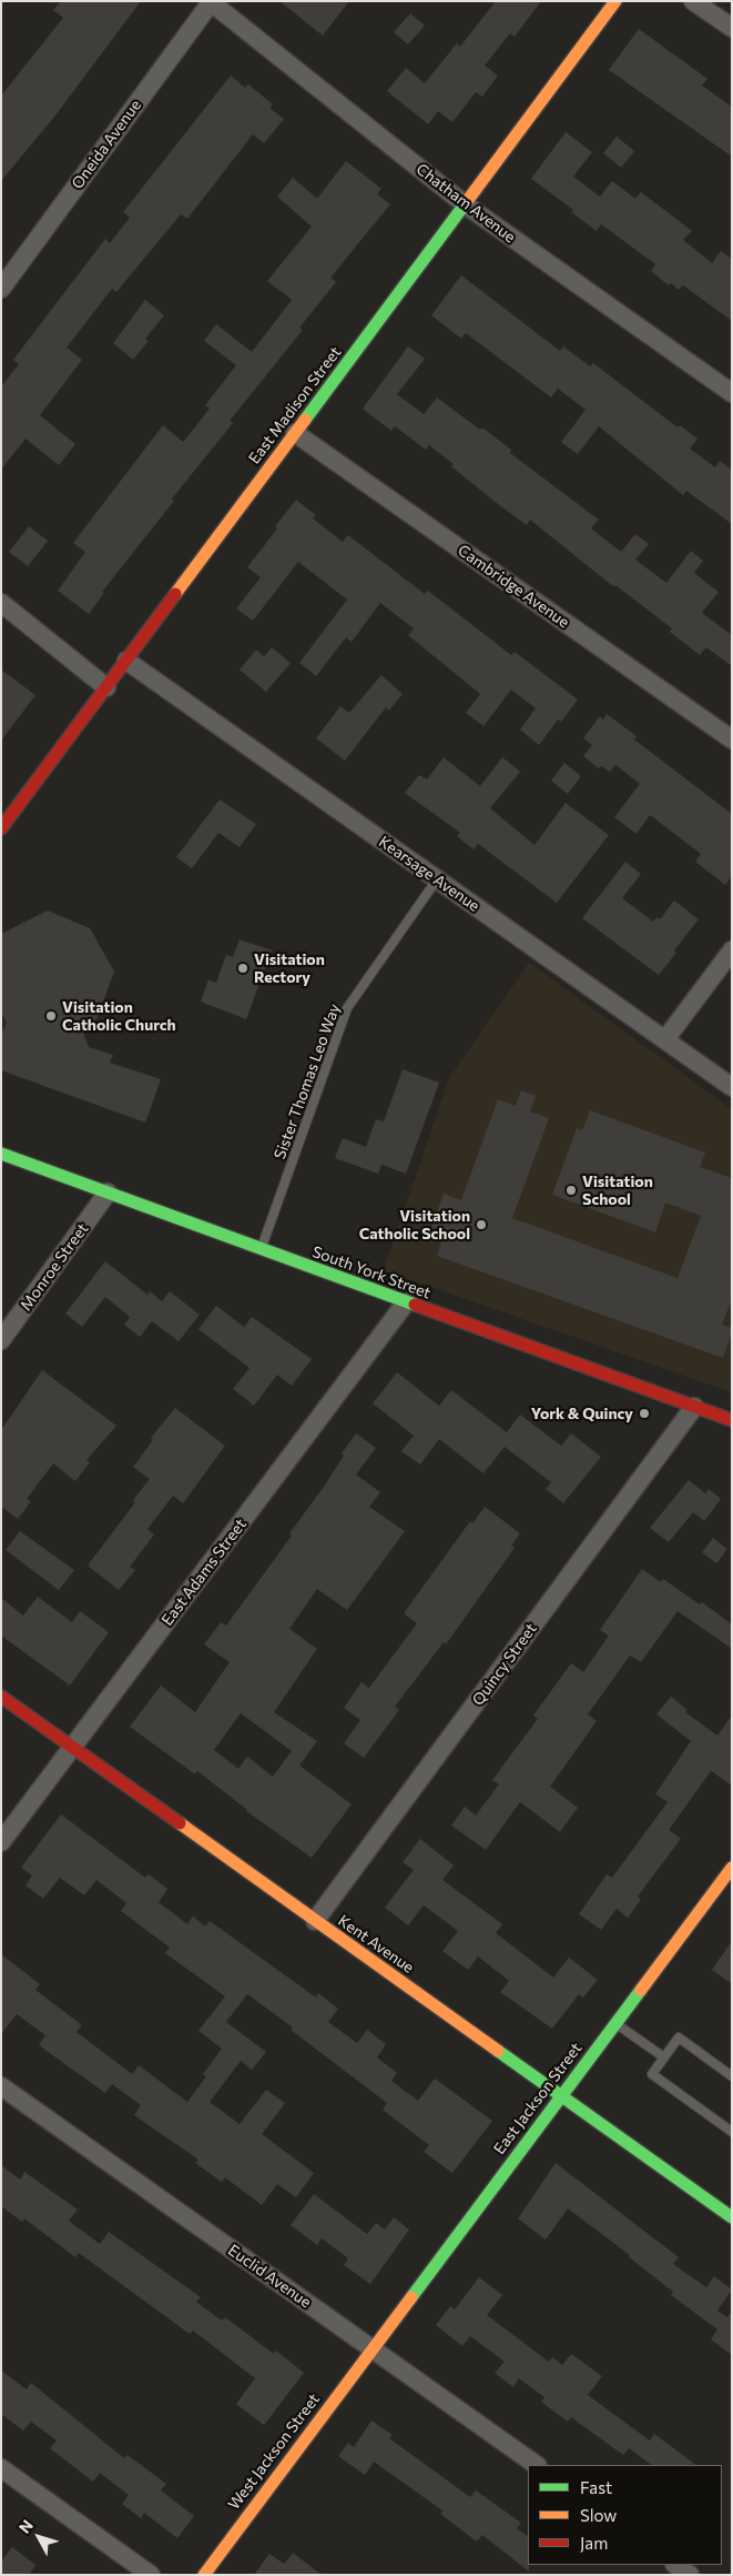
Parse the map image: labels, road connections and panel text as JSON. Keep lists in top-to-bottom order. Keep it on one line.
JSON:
{"streets":{"street":["Oneida Avenue","Chatham Avenue","East Madison Street","Cambridge Avenue","Kearsage Avenue","Monroe Street","South York Street","East Adams Street","Quincy Street","Kent Avenue","East Jackson Street","Euclid Avenue","West Jackson Street"],"lane":["Sister Thomas Leo Way"]},"crossings":[["Oneida Avenue","Chatham Avenue"],["Chatham Avenue","East Madison Street"],["East Madison Street","Cambridge Avenue"],["East Madison Street","Kearsage Avenue"],["Kearsage Avenue","Sister Thomas Leo Way"],["Sister Thomas Leo Way","South York Street"],["Monroe Street","South York Street"],["South York Street","East Adams Street"],["South York Street","Quincy Street"],["East Adams Street","Kent Avenue"],["Quincy Street","Kent Avenue"],["Kent Avenue","East Jackson Street"],["East Jackson Street","Euclid Avenue"],["East Jackson Street","West Jackson Street"],["Euclid Avenue","West Jackson Street"]],"places":["Visitation Rectory","Visitation Catholic Church","Visitation School","Visitation Catholic School","York & Quincy"],"legend":["Fast","Slow","Jam"],"north":"top left"}
